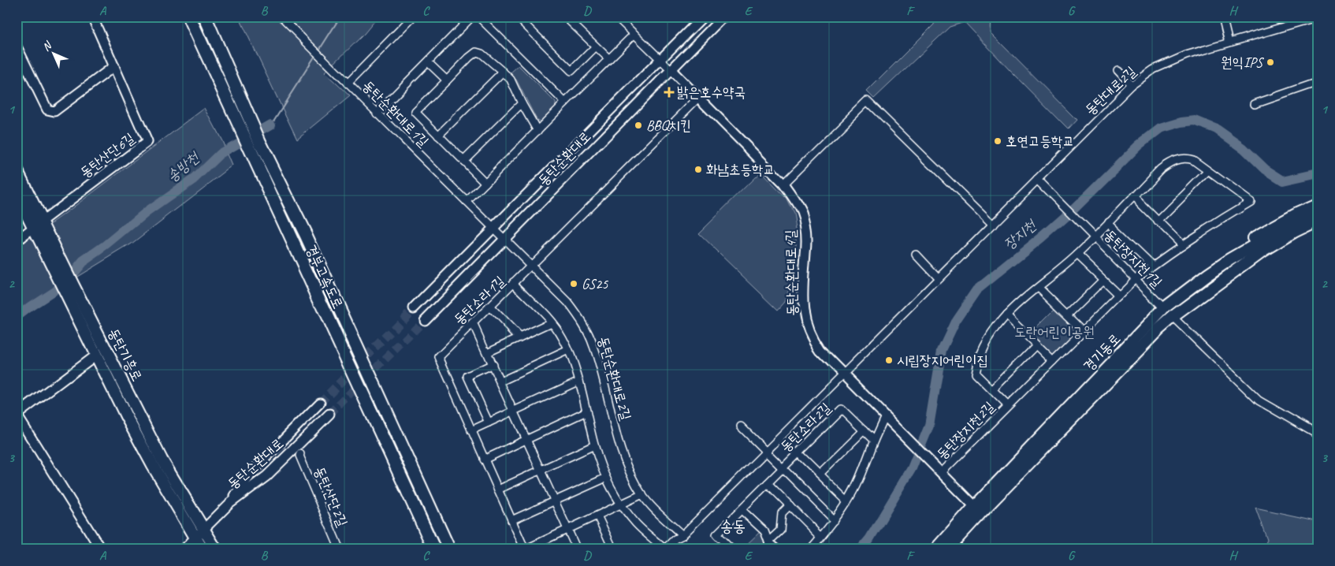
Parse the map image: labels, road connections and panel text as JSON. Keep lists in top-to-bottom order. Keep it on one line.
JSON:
{"streets":{"highway":["경부고속도로"],"main road":["동탄산단6길","동탄순환대로","동탄순환대로4길","경기동로","동탄기흥로"],"street":["동탄대로2길","동탄순환대로1길","동탄장지천1길","동탄소라1길","동탄순환대로2길","동탄소라2길","동탄장지천2길","동탄산단2길"]},"crossings":[["동탄대로2길","동탄장지천1길"],["동탄대로2길","동탄순환대로4길"],["동탄대로2길","동탄소라1길"],["동탄순환대로1길","동탄순환대로"],["동탄순환대로1길","동탄순환대로2길"],["동탄산단6길","동탄기흥로"],["동탄순환대로","동탄순환대로4길"],["동탄순환대로","동탄순환대로2길"],["동탄장지천1길","경기동로"],["동탄장지천1길","동탄장지천2길"],["동탄순환대로4길","동탄소라1길"],["동탄순환대로4길","경기동로"],["동탄순환대로4길","동탄장지천2길"],["동탄소라1길","동탄순환대로2길"],["동탄소라1길","동탄소라2길"]],"districts":["송동"],"water":["송방천","장지천"],"parks":["도란어린이공원"],"places":{"other":["원익IPS","BBQ치킨","호연고등학교","화남초등학교","GS25","시립장지어린이집"],"health":["밝은호수약국"]},"north":"top left","grid":{"columns":["A","B","C","D","E","F","G","H"],"rows":["1","2","3"]}}
